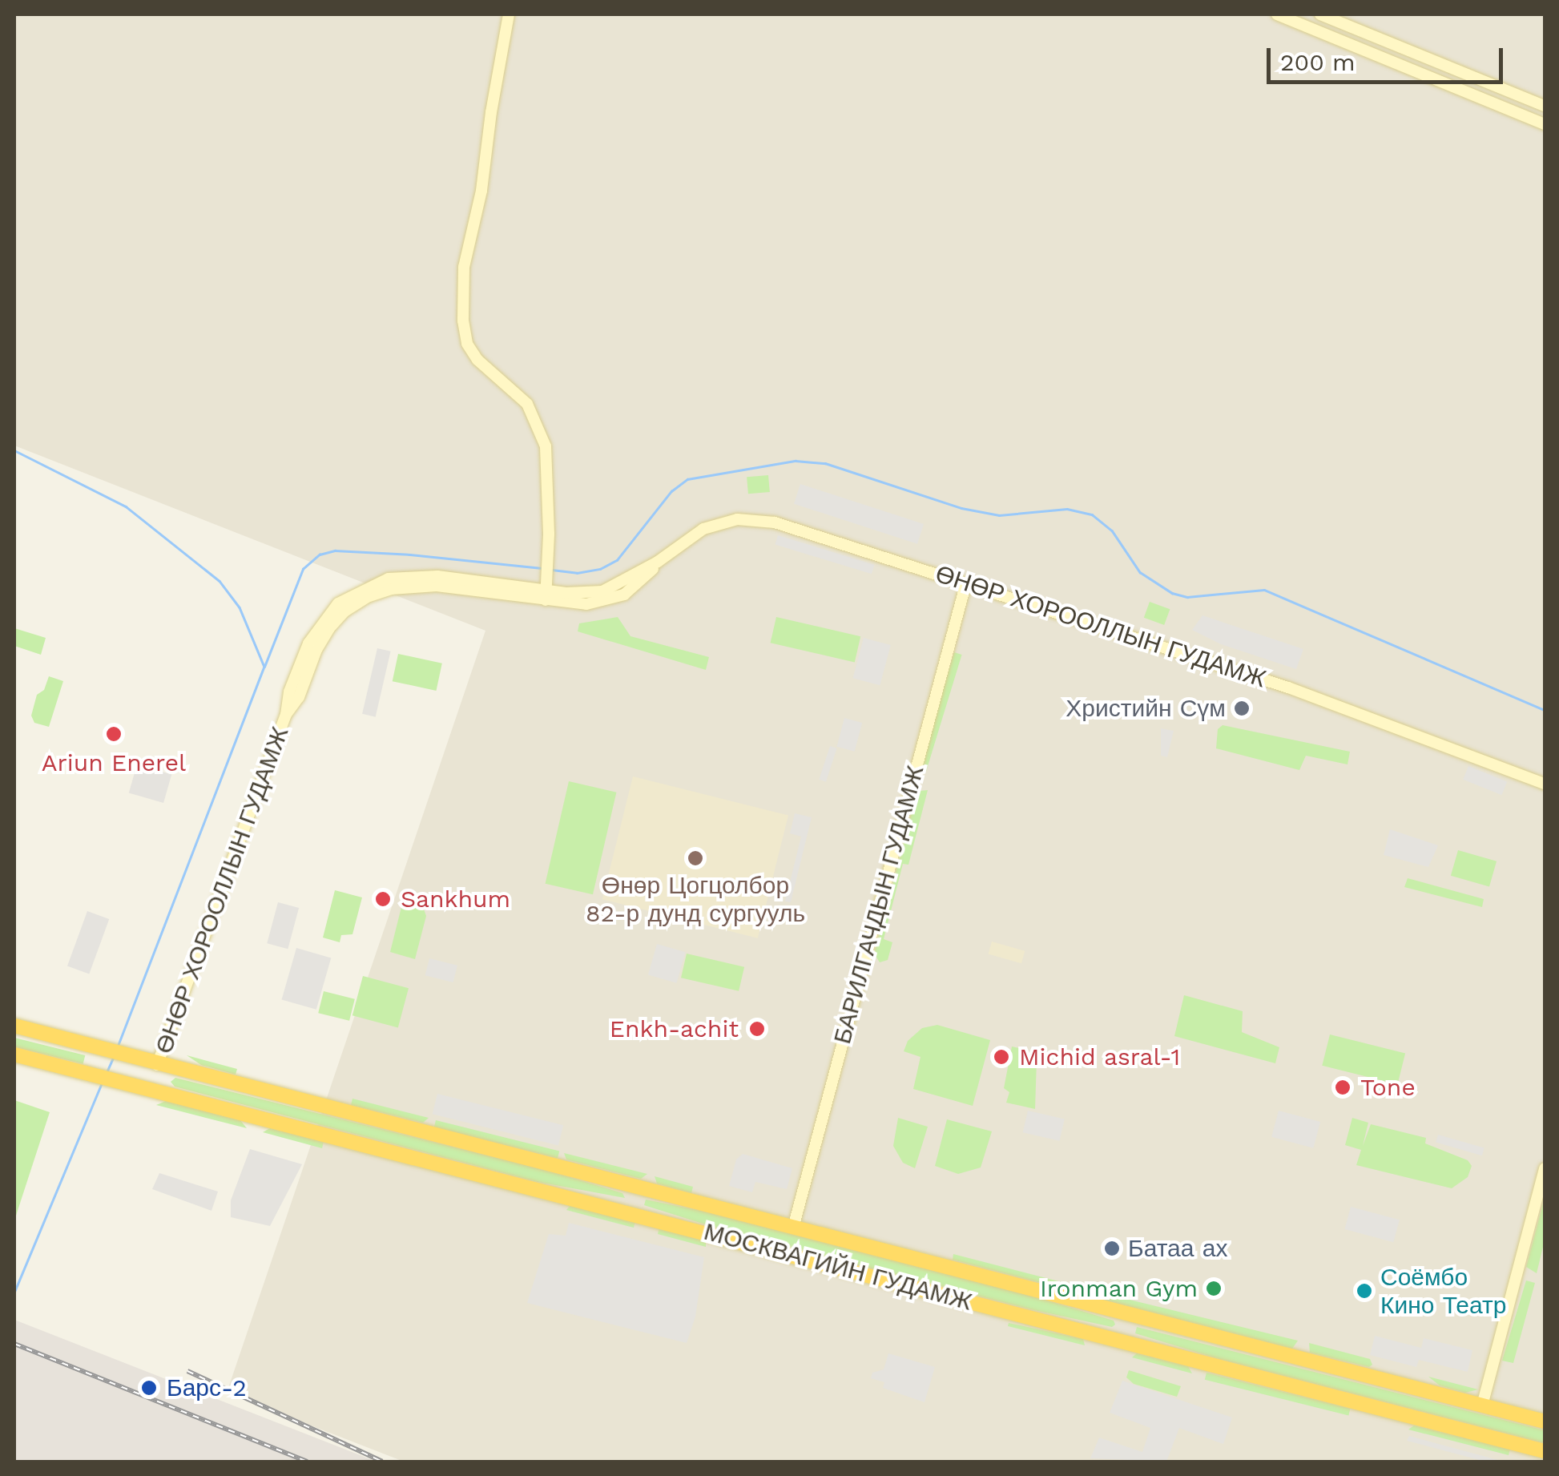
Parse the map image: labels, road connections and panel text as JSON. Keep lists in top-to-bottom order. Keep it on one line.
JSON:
{"streets":{"highway":["МОСКВАГИЙН ГУДАМЖ"],"main road":["ӨНӨР ХОРООЛЛЫН ГУДАМЖ","БАРИЛГАЧДЫН ГУДАМЖ"]},"crossings":[["ӨНӨР ХОРООЛЛЫН ГУДАМЖ","БАРИЛГАЧДЫН ГУДАМЖ"],["ӨНӨР ХОРООЛЛЫН ГУДАМЖ","МОСКВАГИЙН ГУДАМЖ"],["БАРИЛГАЧДЫН ГУДАМЖ","МОСКВАГИЙН ГУДАМЖ"]],"places":["Христийн Сүм","Ariun Enerel","Өнөр Цогцолбор 82-р дунд сургууль","Sankhum","Enkh-achit","Michid asral-1","Tone","Батаа ах","Ironman Gym","Соёмбо Кино Театр","Барс-2"],"scale_bar":"200 m"}
